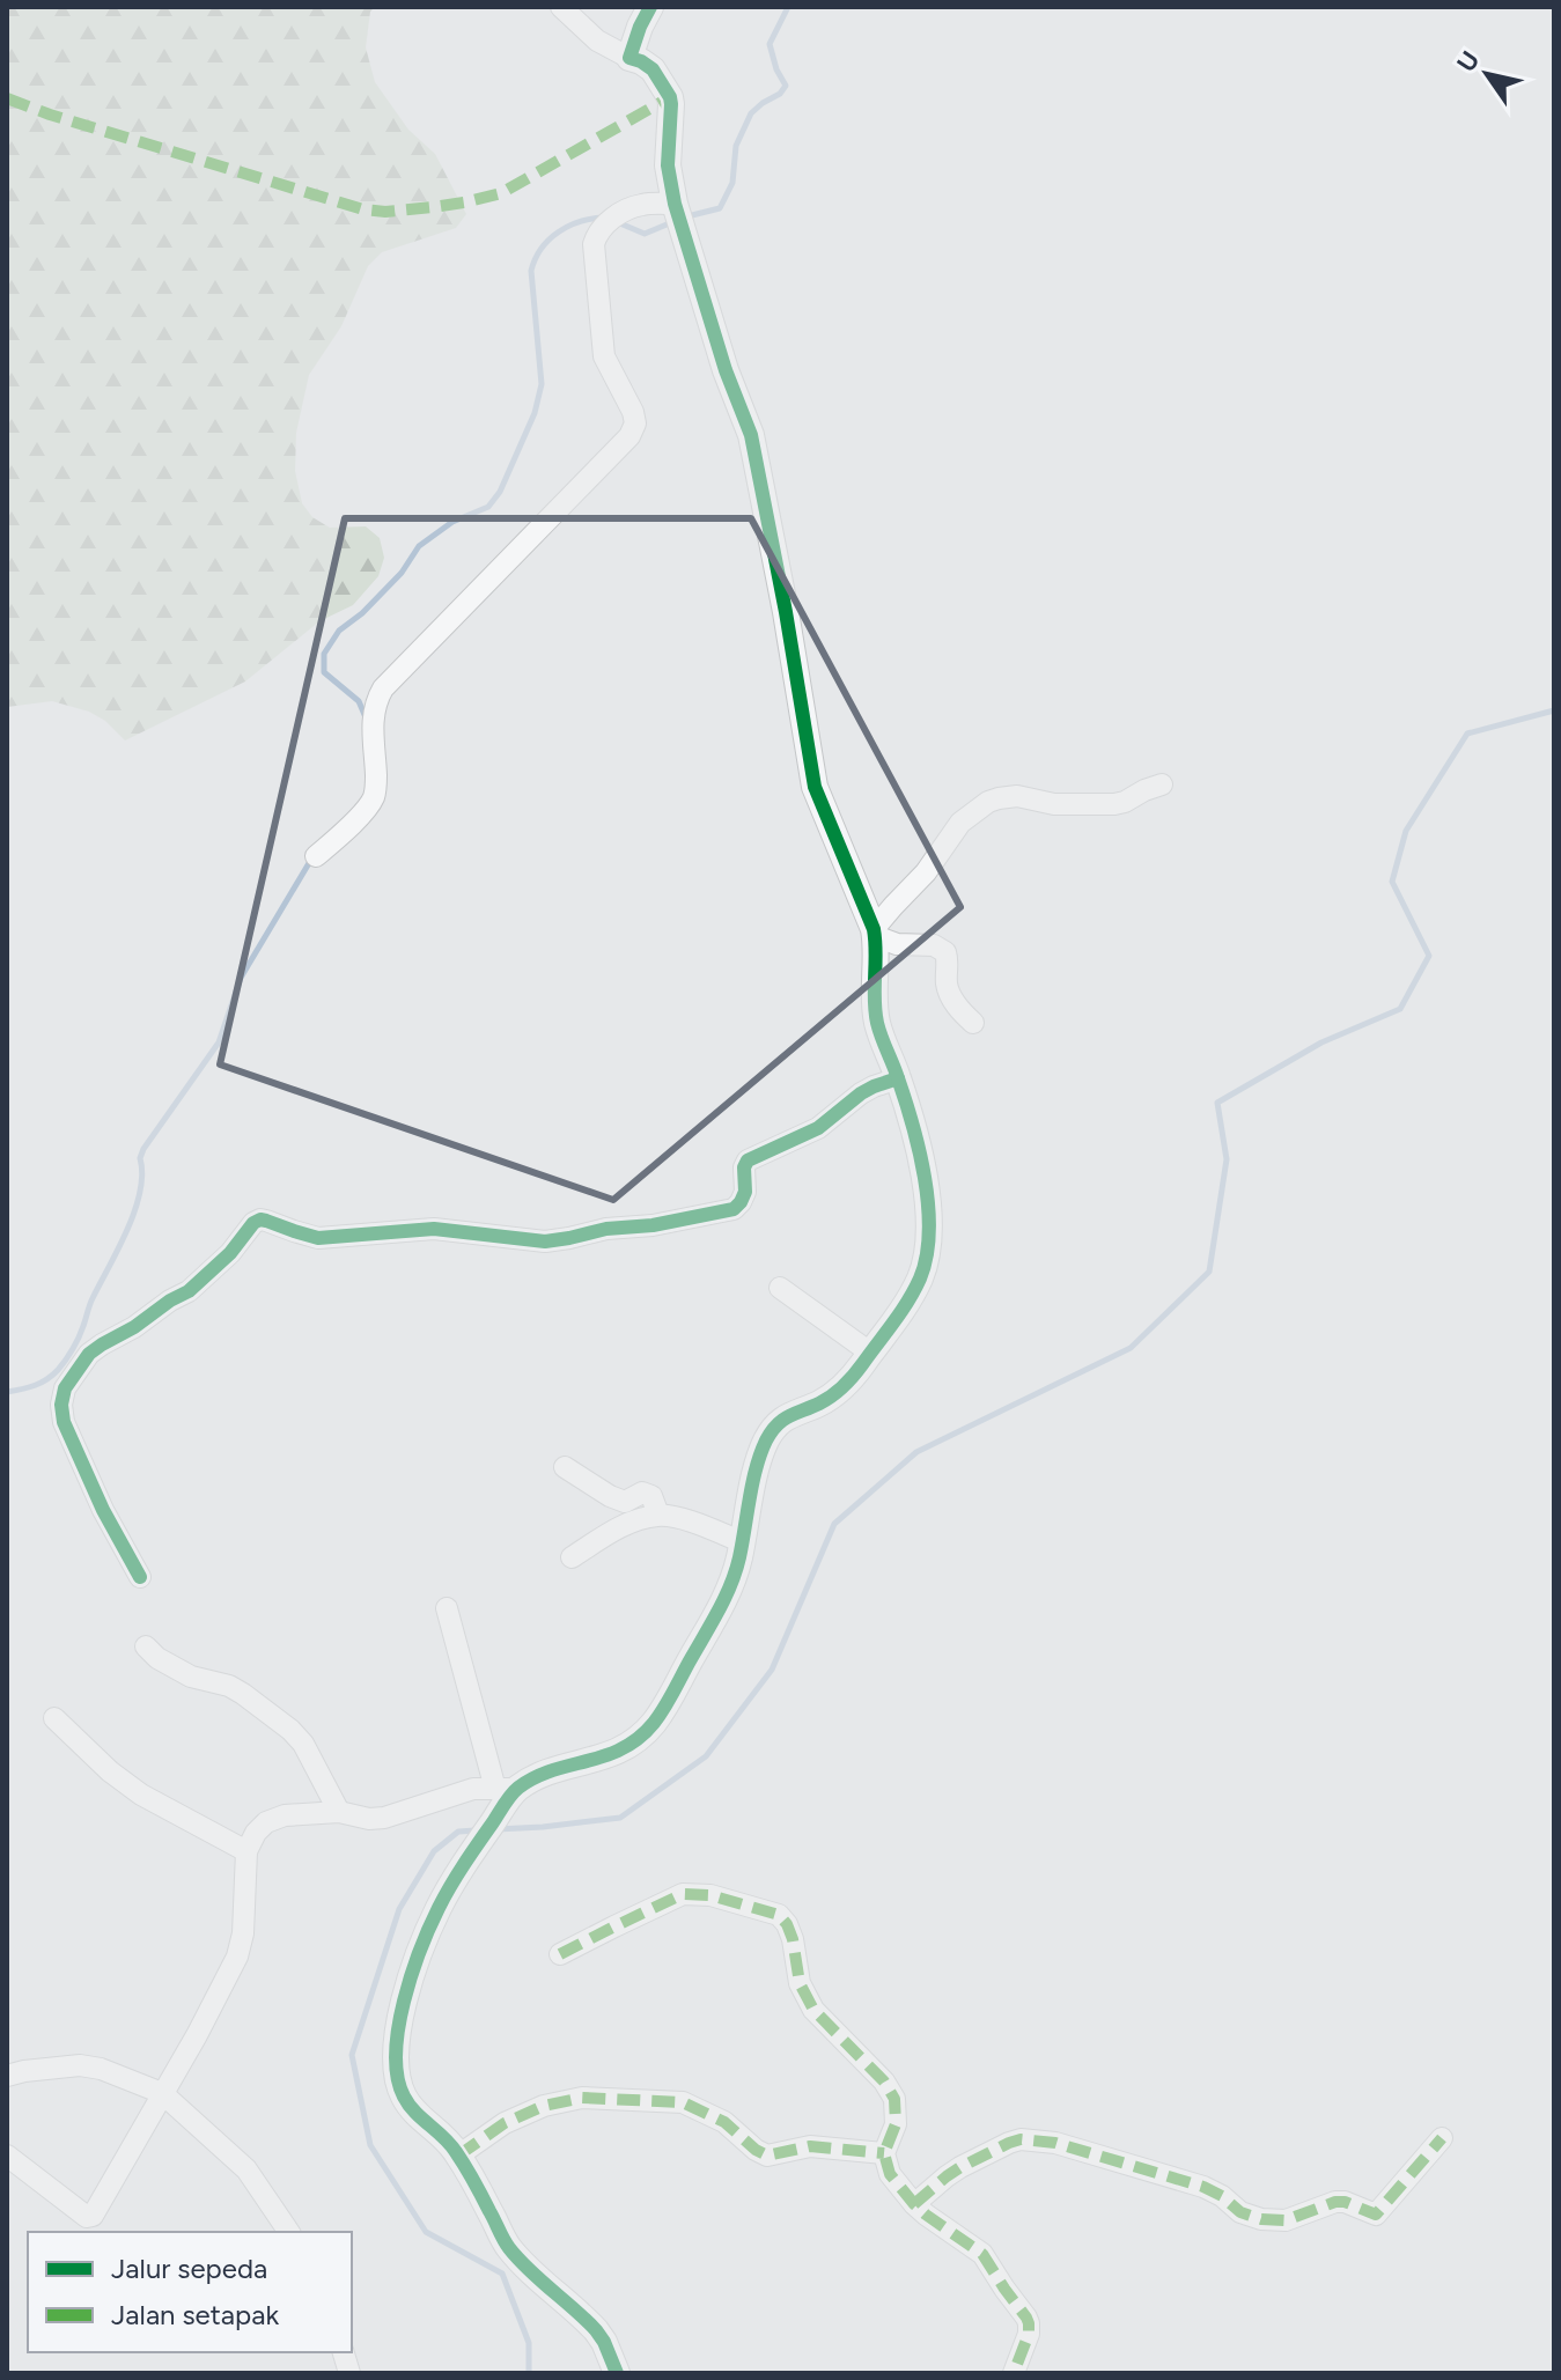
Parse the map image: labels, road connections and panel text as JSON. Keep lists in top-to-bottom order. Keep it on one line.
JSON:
{"legend":["Jalur sepeda","Jalan setapak"],"north":"top left"}
